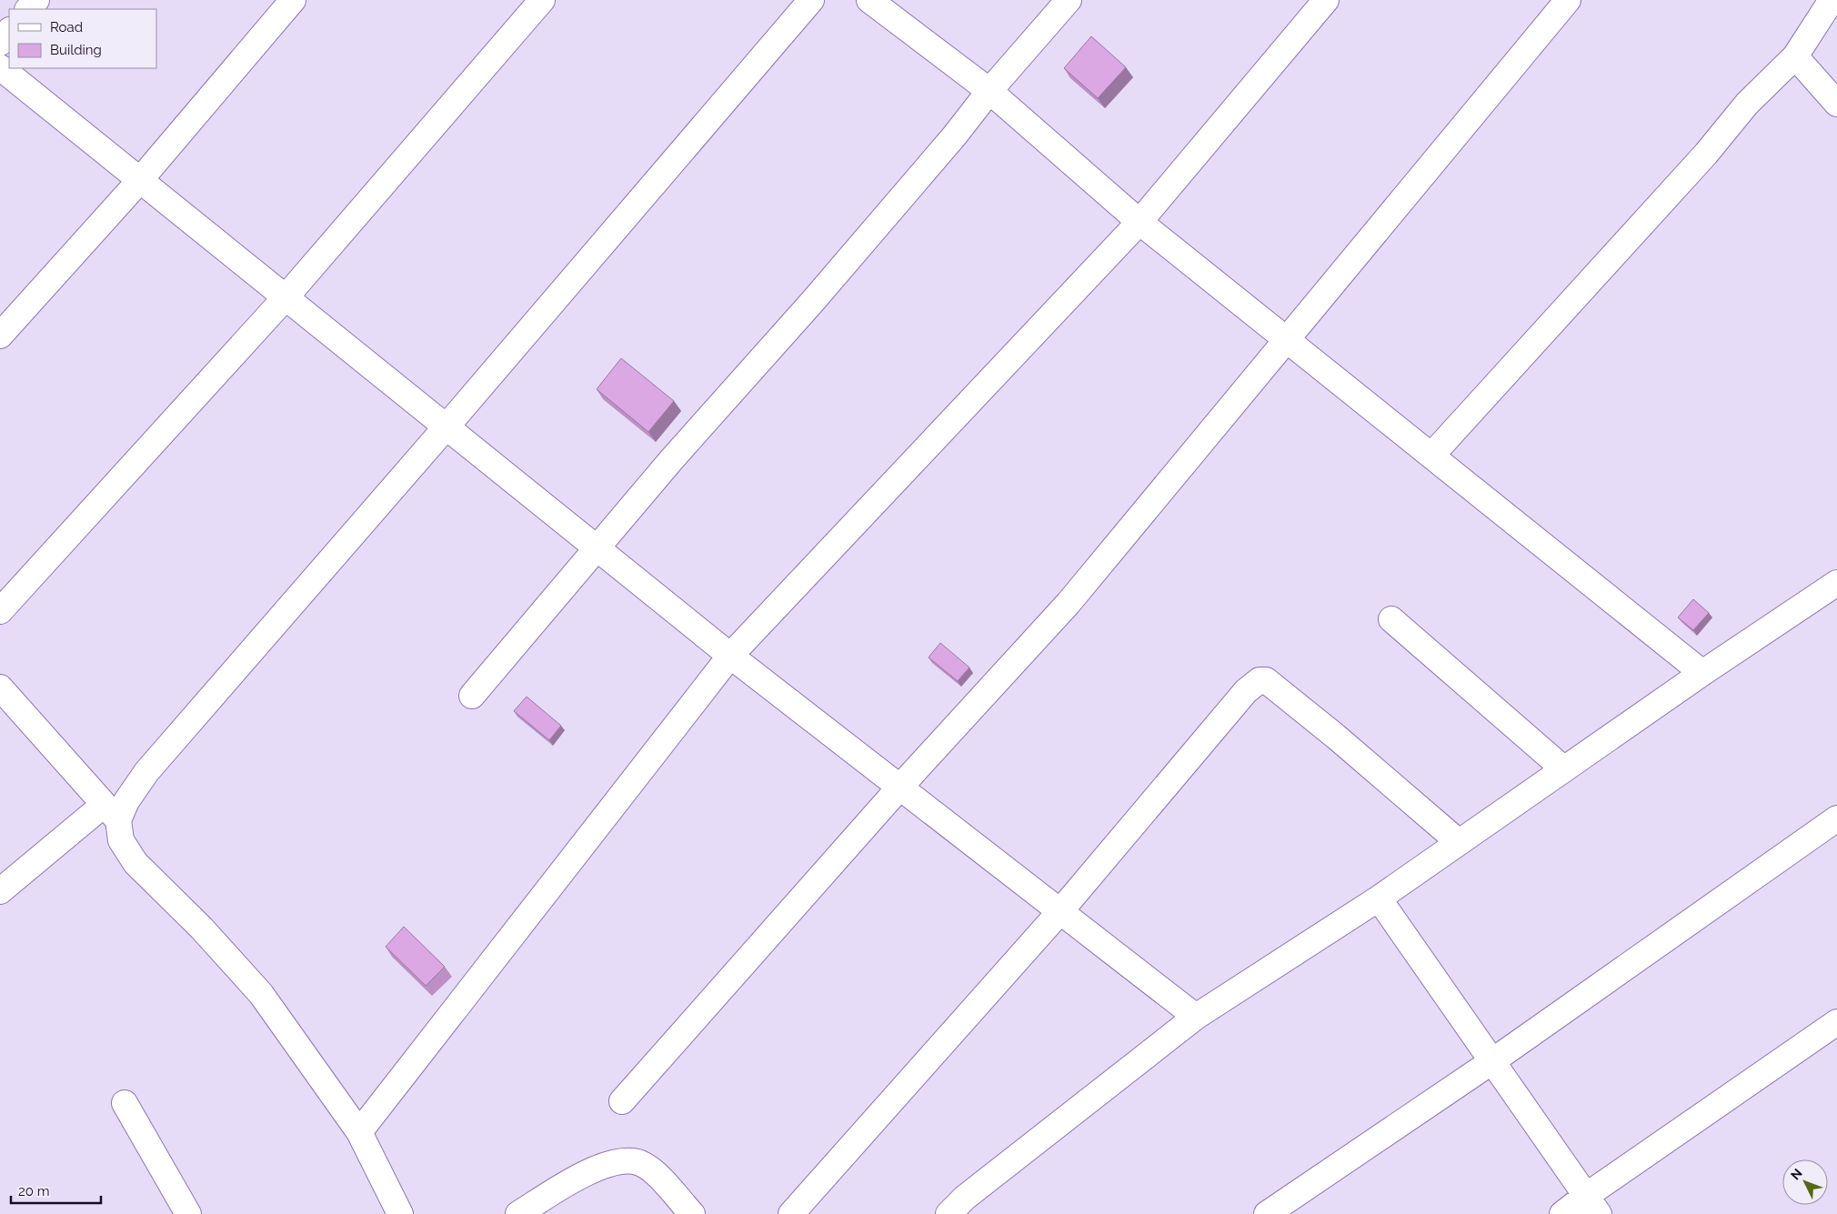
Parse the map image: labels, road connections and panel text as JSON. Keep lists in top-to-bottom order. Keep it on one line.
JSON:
{"legend":["Road","Building"],"scale_bar":"20 m","north":"top left"}
